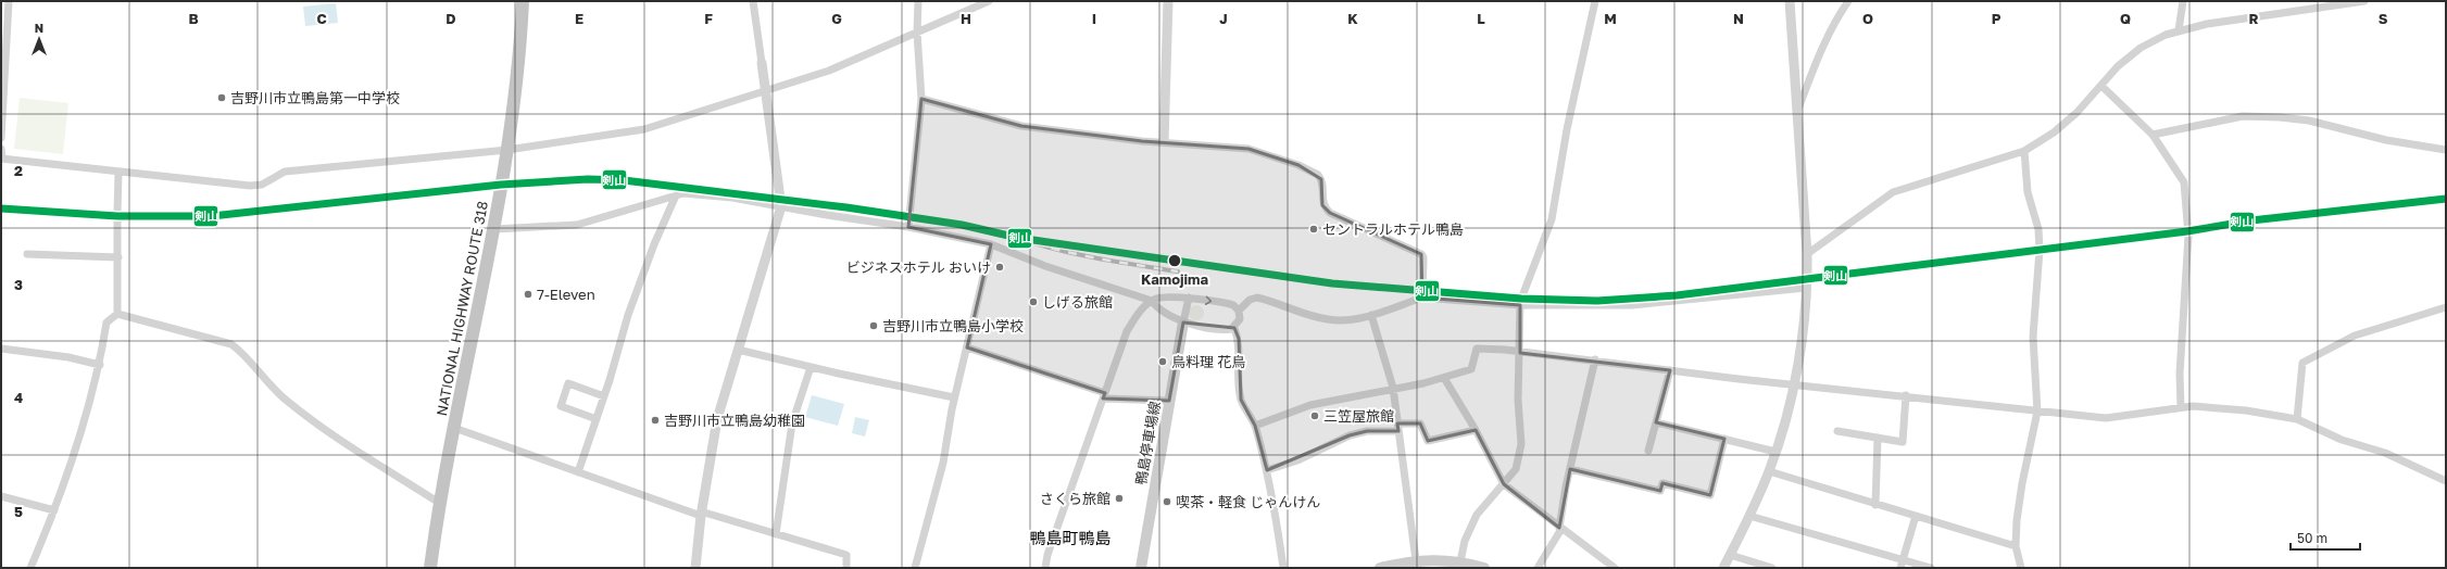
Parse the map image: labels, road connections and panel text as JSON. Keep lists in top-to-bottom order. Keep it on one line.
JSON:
{"streets":{"highway":["NATIONAL HIGHWAY ROUTE 318"],"main road":["鴨島停車場線"]},"districts":["鴨島町鴨島"],"places":["吉野川市立鴨島第一中学校","セントラルホテル鴨島","Kamojima","ビジネスホテル おいけ","7-Eleven","しげる旅館","吉野川市立鴨島小学校","鳥料理 花鳥","三笠屋旅館","吉野川市立鴨島幼稚園","さくら旅館","喫茶・軽食 じゃんけん"],"lines":["transit line 剣山"],"scale_bar":"50 m","north":"top","grid":{"columns":["B","C","D","E","F","G","H","I","J","K","L","M","N","O","P","Q","R","S"],"rows":["2","3","4","5"]}}
